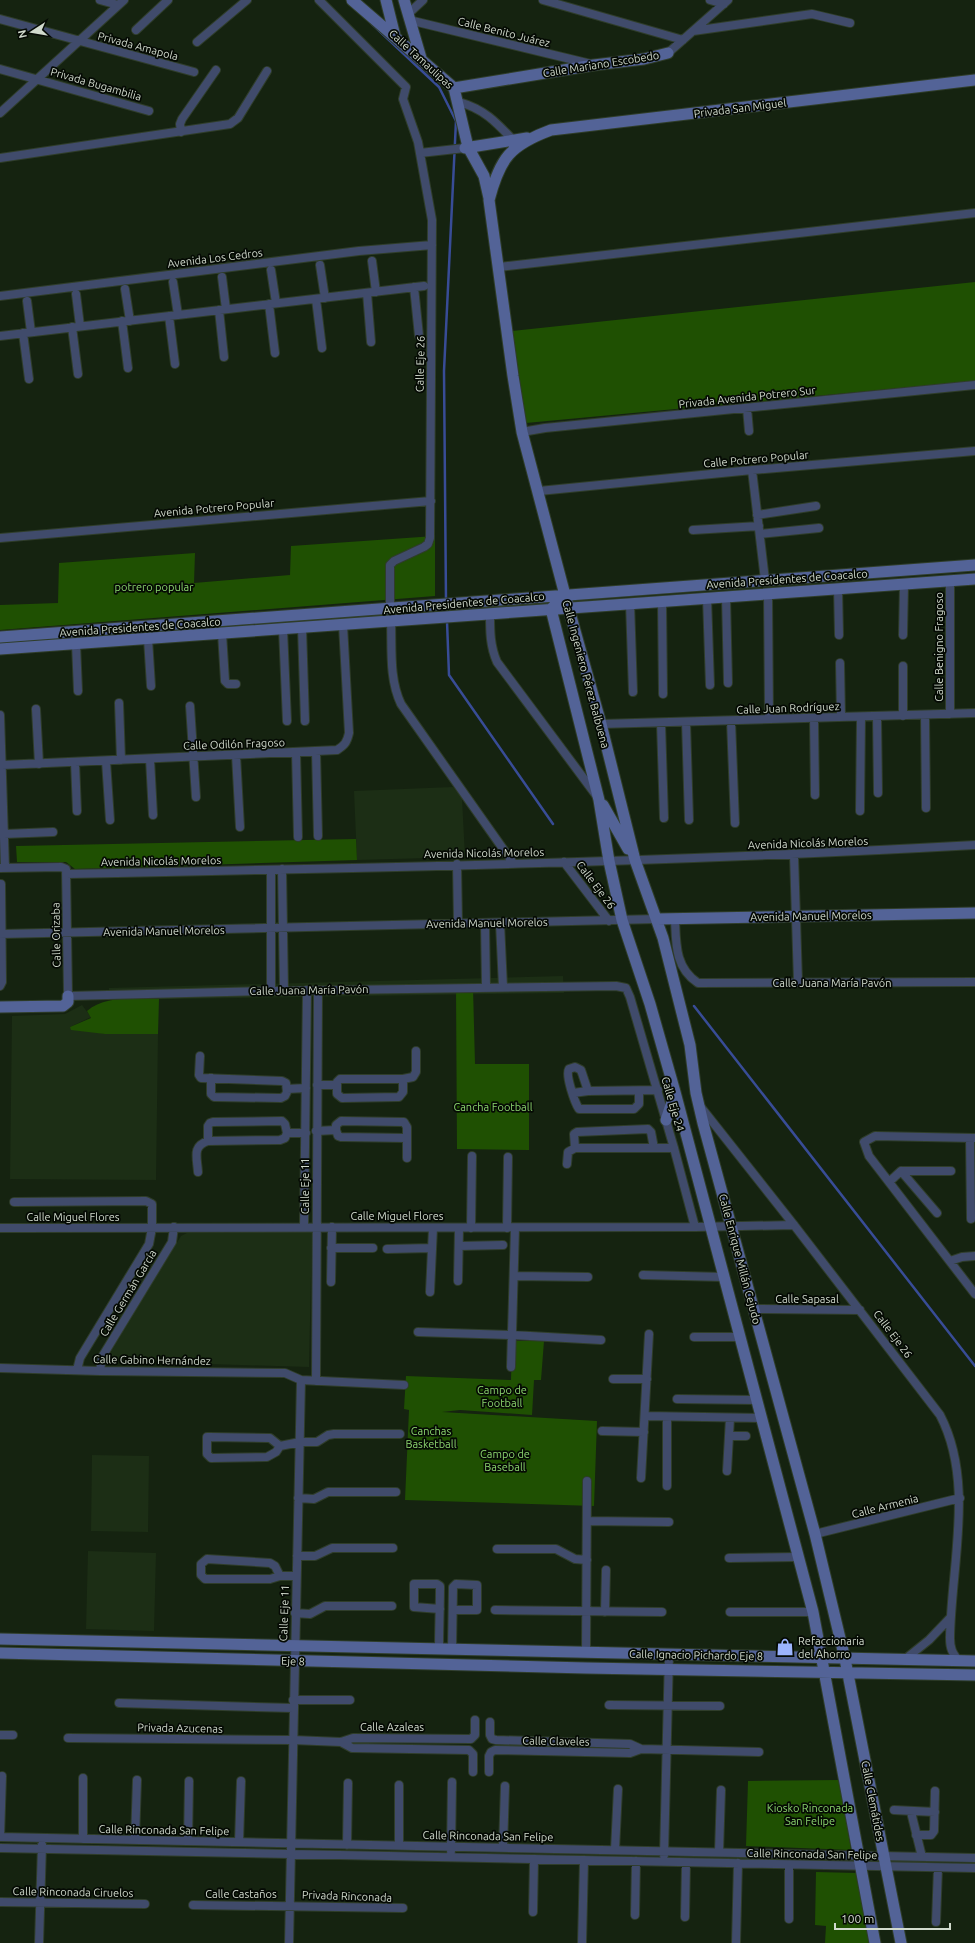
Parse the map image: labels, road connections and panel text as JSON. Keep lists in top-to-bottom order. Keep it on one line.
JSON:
{"streets":{"main road":["Calle Tamaulipas","Calle Mariano Escobedo","Privada San Miguel","Avenida Presidentes de Coacalco","Calle Ingeniero Pérez Balbuena","Avenida Manuel Morelos","Calle Enrique Millán Cejudo","Calle Ignacio Pichardo Eje 8","Eje 8","Calle Clemátides"],"street":["Calle Benito Juárez","Privada Amapola","Privada Bugambilia","Avenida Los Cedros","Calle Eje 26","Privada Avenida Potrero Sur","Calle Potrero Popular","Avenida Potrero Popular","Calle Benigno Fragoso","Calle Juan Rodríguez","Calle Odilón Fragoso","Avenida Nicolás Morelos","Calle Orizaba","Calle Juana María Pavón","Calle Eje 24","Calle Eje 11","Calle Miguel Flores","Calle Germán García","Calle Sapasal","Calle Gabino Hernández","Calle Armenia","Calle Azaleas","Privada Azucenas","Calle Claveles","Calle Rinconada San Felipe","Calle Rinconada Ciruelos","Calle Castaños","Privada Rinconada"]},"crossings":[["Calle Benito Juárez","Calle Mariano Escobedo"],["Calle Tamaulipas","Calle Mariano Escobedo"],["Avenida Los Cedros","Calle Eje 26"],["Calle Eje 26","Avenida Potrero Popular"],["Calle Eje 26","Avenida Presidentes de Coacalco"],["Calle Eje 26","Avenida Nicolás Morelos"],["Calle Eje 26","Avenida Manuel Morelos"],["Calle Eje 26","Calle Miguel Flores"],["Calle Eje 26","Calle Enrique Millán Cejudo"],["Calle Eje 26","Calle Sapasal"],["Calle Eje 26","Calle Armenia"],["Calle Eje 26","Calle Ignacio Pichardo Eje 8"],["Avenida Presidentes de Coacalco","Calle Benigno Fragoso"],["Avenida Presidentes de Coacalco","Calle Ingeniero Pérez Balbuena"],["Avenida Presidentes de Coacalco","Calle Odilón Fragoso"],["Calle Benigno Fragoso","Calle Juan Rodríguez"],["Calle Ingeniero Pérez Balbuena","Calle Juan Rodríguez"],["Calle Ingeniero Pérez Balbuena","Avenida Nicolás Morelos"],["Calle Ingeniero Pérez Balbuena","Calle Enrique Millán Cejudo"],["Avenida Nicolás Morelos","Calle Orizaba"],["Avenida Nicolás Morelos","Calle Enrique Millán Cejudo"],["Avenida Manuel Morelos","Calle Orizaba"],["Avenida Manuel Morelos","Calle Juana María Pavón"],["Avenida Manuel Morelos","Calle Enrique Millán Cejudo"],["Calle Orizaba","Calle Juana María Pavón"],["Calle Juana María Pavón","Calle Eje 24"],["Calle Juana María Pavón","Calle Eje 11"],["Calle Eje 24","Calle Miguel Flores"],["Calle Eje 11","Calle Miguel Flores"],["Calle Eje 11","Calle Gabino Hernández"],["Calle Eje 11","Eje 8"],["Calle Eje 11","Calle Azaleas"],["Calle Eje 11","Privada Azucenas"],["Calle Eje 11","Calle Rinconada San Felipe"],["Calle Eje 11","Calle Castaños"],["Calle Eje 11","Privada Rinconada"],["Calle Miguel Flores","Calle Enrique Millán Cejudo"],["Calle Miguel Flores","Calle Germán García"],["Calle Enrique Millán Cejudo","Calle Sapasal"],["Calle Enrique Millán Cejudo","Calle Armenia"],["Calle Enrique Millán Cejudo","Calle Ignacio Pichardo Eje 8"],["Calle Enrique Millán Cejudo","Calle Clemátides"],["Calle Germán García","Calle Gabino Hernández"],["Calle Ignacio Pichardo Eje 8","Eje 8"],["Calle Ignacio Pichardo Eje 8","Calle Clemátides"],["Calle Azaleas","Privada Azucenas"],["Calle Clemátides","Calle Rinconada San Felipe"],["Calle Castaños","Privada Rinconada"]],"parks":["potrero popular","Cancha Football","Campo de Football","Canchas Basketball","Campo de Baseball","Kiosko Rinconada San Felipe"],"places":{"shop":["Refaccionaria del Ahorro"]},"scale_bar":"100 m","north":"left"}
